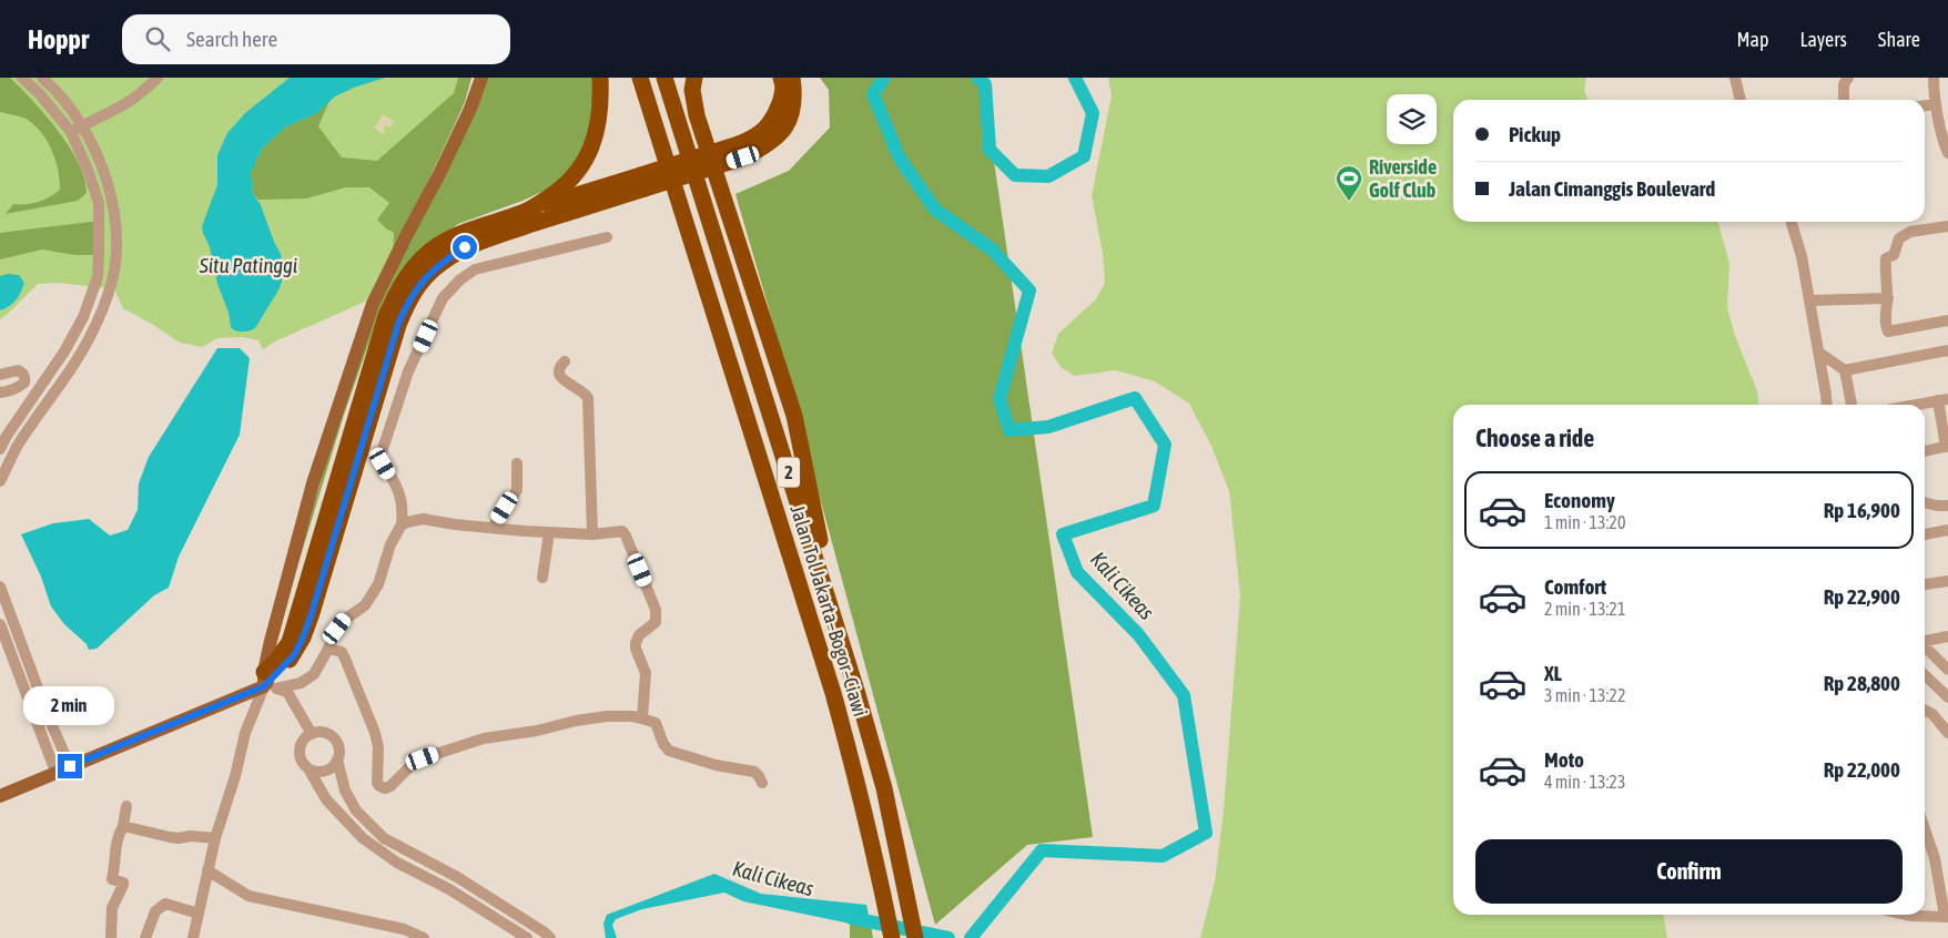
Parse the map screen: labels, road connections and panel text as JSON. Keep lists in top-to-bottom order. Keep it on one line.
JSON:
{"streets":{"highway":["2","Jalan Tol Jakarta–Bogor–Ciawi"]},"water":["Situ Patinggi","Kali Cikeas"],"places":{"sports":["Riverside Golf Club"]},"page":{"header":"Hoppr","search":"Search here","nav":["Map","Layers","Share"],"banner":["Pickup","Jalan Cimanggis Boulevard"],"heading":"Choose a ride","list":[{"name":"Economy","note":"1 min · 13:20","value":"Rp 16,900"},{"name":"Comfort","note":"2 min · 13:21","value":"Rp 22,900"},{"name":"XL","note":"3 min · 13:22","value":"Rp 28,800"},{"name":"Moto","note":"4 min · 13:23","value":"Rp 22,000"}],"bubble":"2 min","buttons":"Confirm"}}
